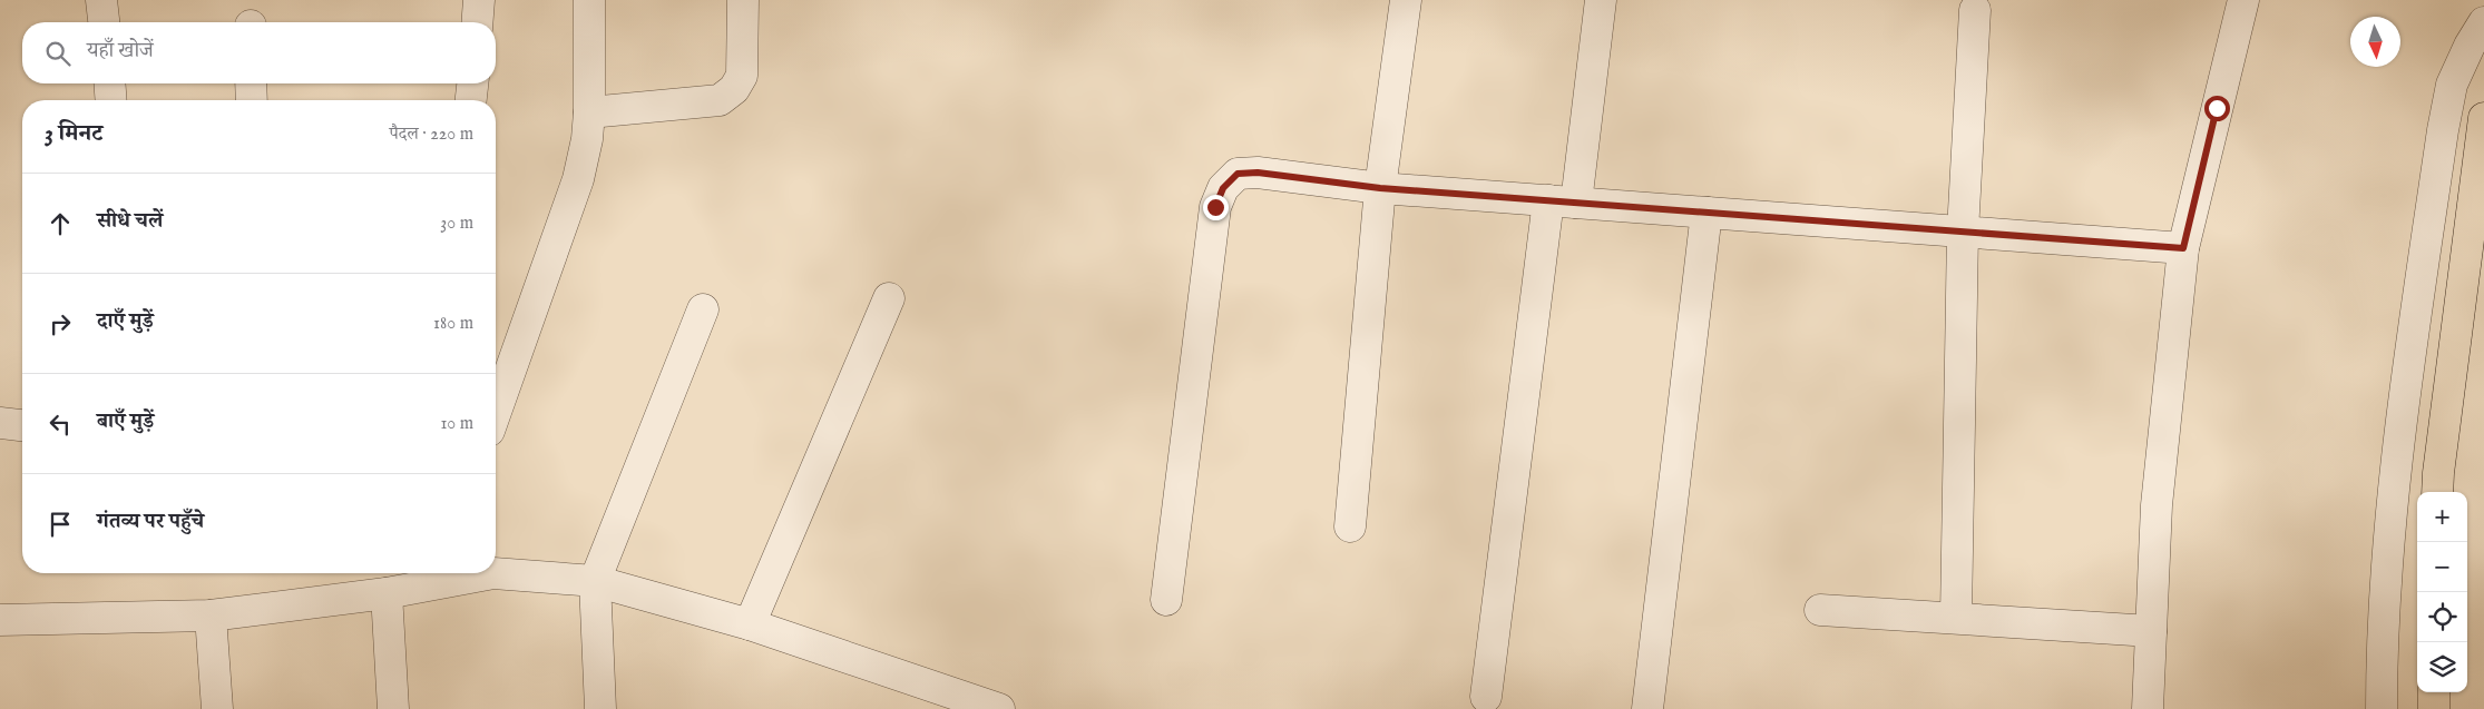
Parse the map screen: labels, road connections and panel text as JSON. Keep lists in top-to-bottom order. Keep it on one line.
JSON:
{"north":"bottom","page":{"search":"यहाँ खोजें","heading":["3 मिनट","पैदल · 220 m"],"list":[["सीधे चलें","30 m"],["दाएँ मुड़ें","180 m"],["बाएँ मुड़ें","10 m"],"गंतव्य पर पहुँचे"],"map_buttons":["+","−"]}}
